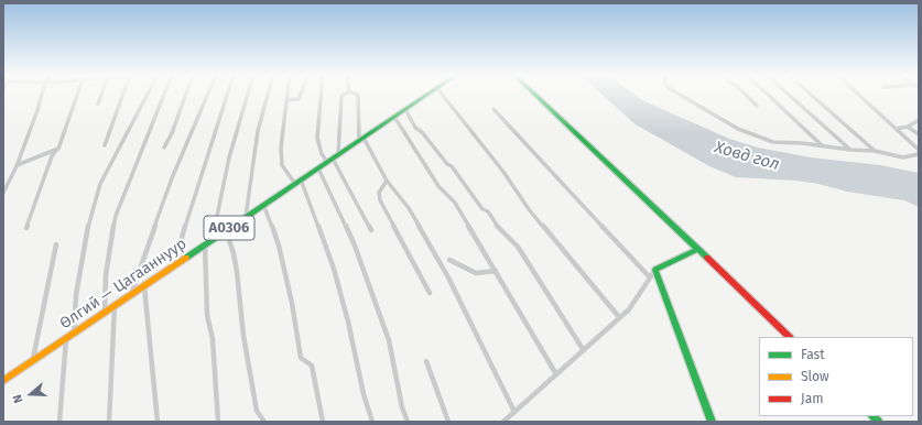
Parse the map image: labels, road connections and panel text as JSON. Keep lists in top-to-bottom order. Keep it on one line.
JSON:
{"streets":{"main road":["A0306","Өлгий — Цагааннуур"]},"water":["Ховд гол"],"legend":["Fast","Slow","Jam"],"north":"left"}
